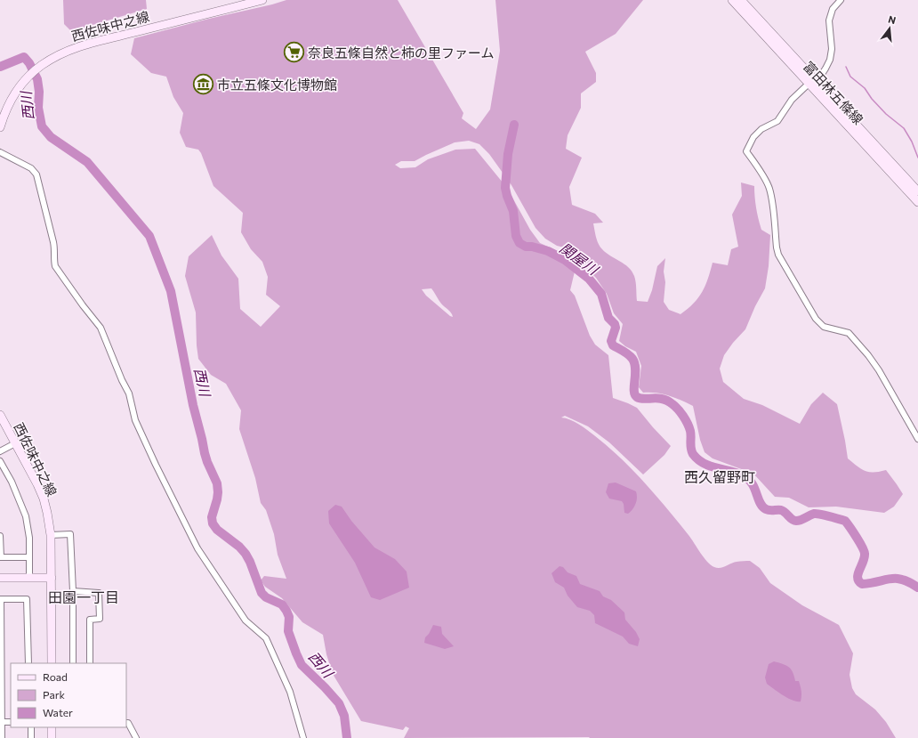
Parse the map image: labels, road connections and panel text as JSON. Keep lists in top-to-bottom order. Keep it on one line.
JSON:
{"streets":{"main road":["西佐味中之線","富田林五條線"]},"districts":["西久留野町","田園一丁目"],"water":["西川","関屋川"],"places":{"supermarket":["奈良五條自然と柿の里ファーム"],"museum":["市立五條文化博物館"]},"legend":["Road","Park","Water"],"north":"top"}
